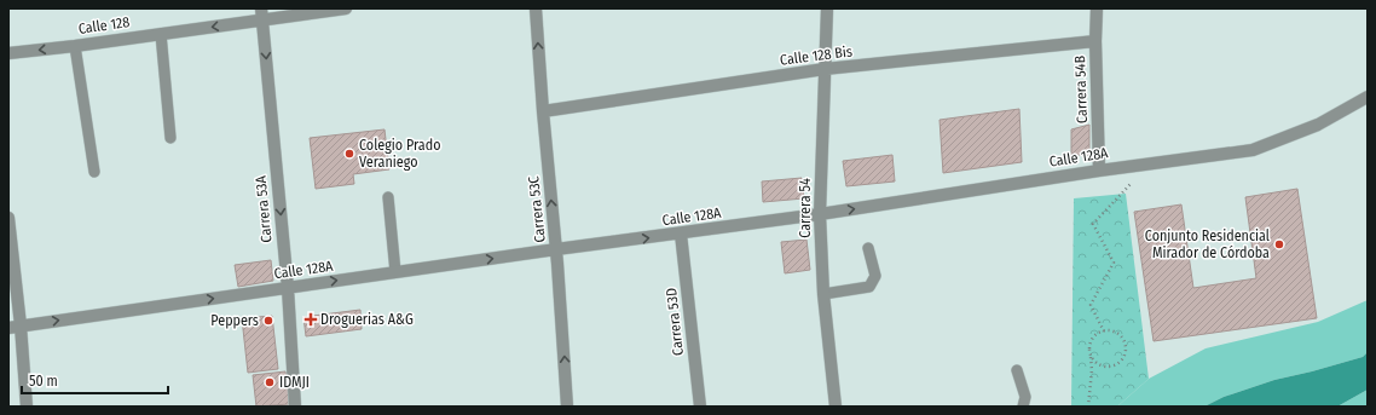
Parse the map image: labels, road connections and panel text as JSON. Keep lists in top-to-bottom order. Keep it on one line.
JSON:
{"streets":{"street":["Calle 128","Calle 128 Bis","Carrera 54B","Calle 128A","Carrera 54","Carrera 53A","Carrera 53C","Carrera 53D"]},"crossings":[["Calle 128","Carrera 53A"],["Calle 128 Bis","Carrera 54B"],["Calle 128 Bis","Carrera 54"],["Calle 128 Bis","Carrera 53C"],["Carrera 54B","Calle 128A"],["Calle 128A","Carrera 54"],["Calle 128A","Carrera 53A"],["Calle 128A","Carrera 53C"],["Calle 128A","Carrera 53D"]],"one_way":["Calle 128","Calle 128A","Carrera 53A","Carrera 53C"],"places":{"other":["Colegio Prado Veraniego","Conjunto Residencial Mirador de Córdoba","Peppers","IDMJI"],"health":["Droguerias A&G"]},"scale_bar":"50 m"}
